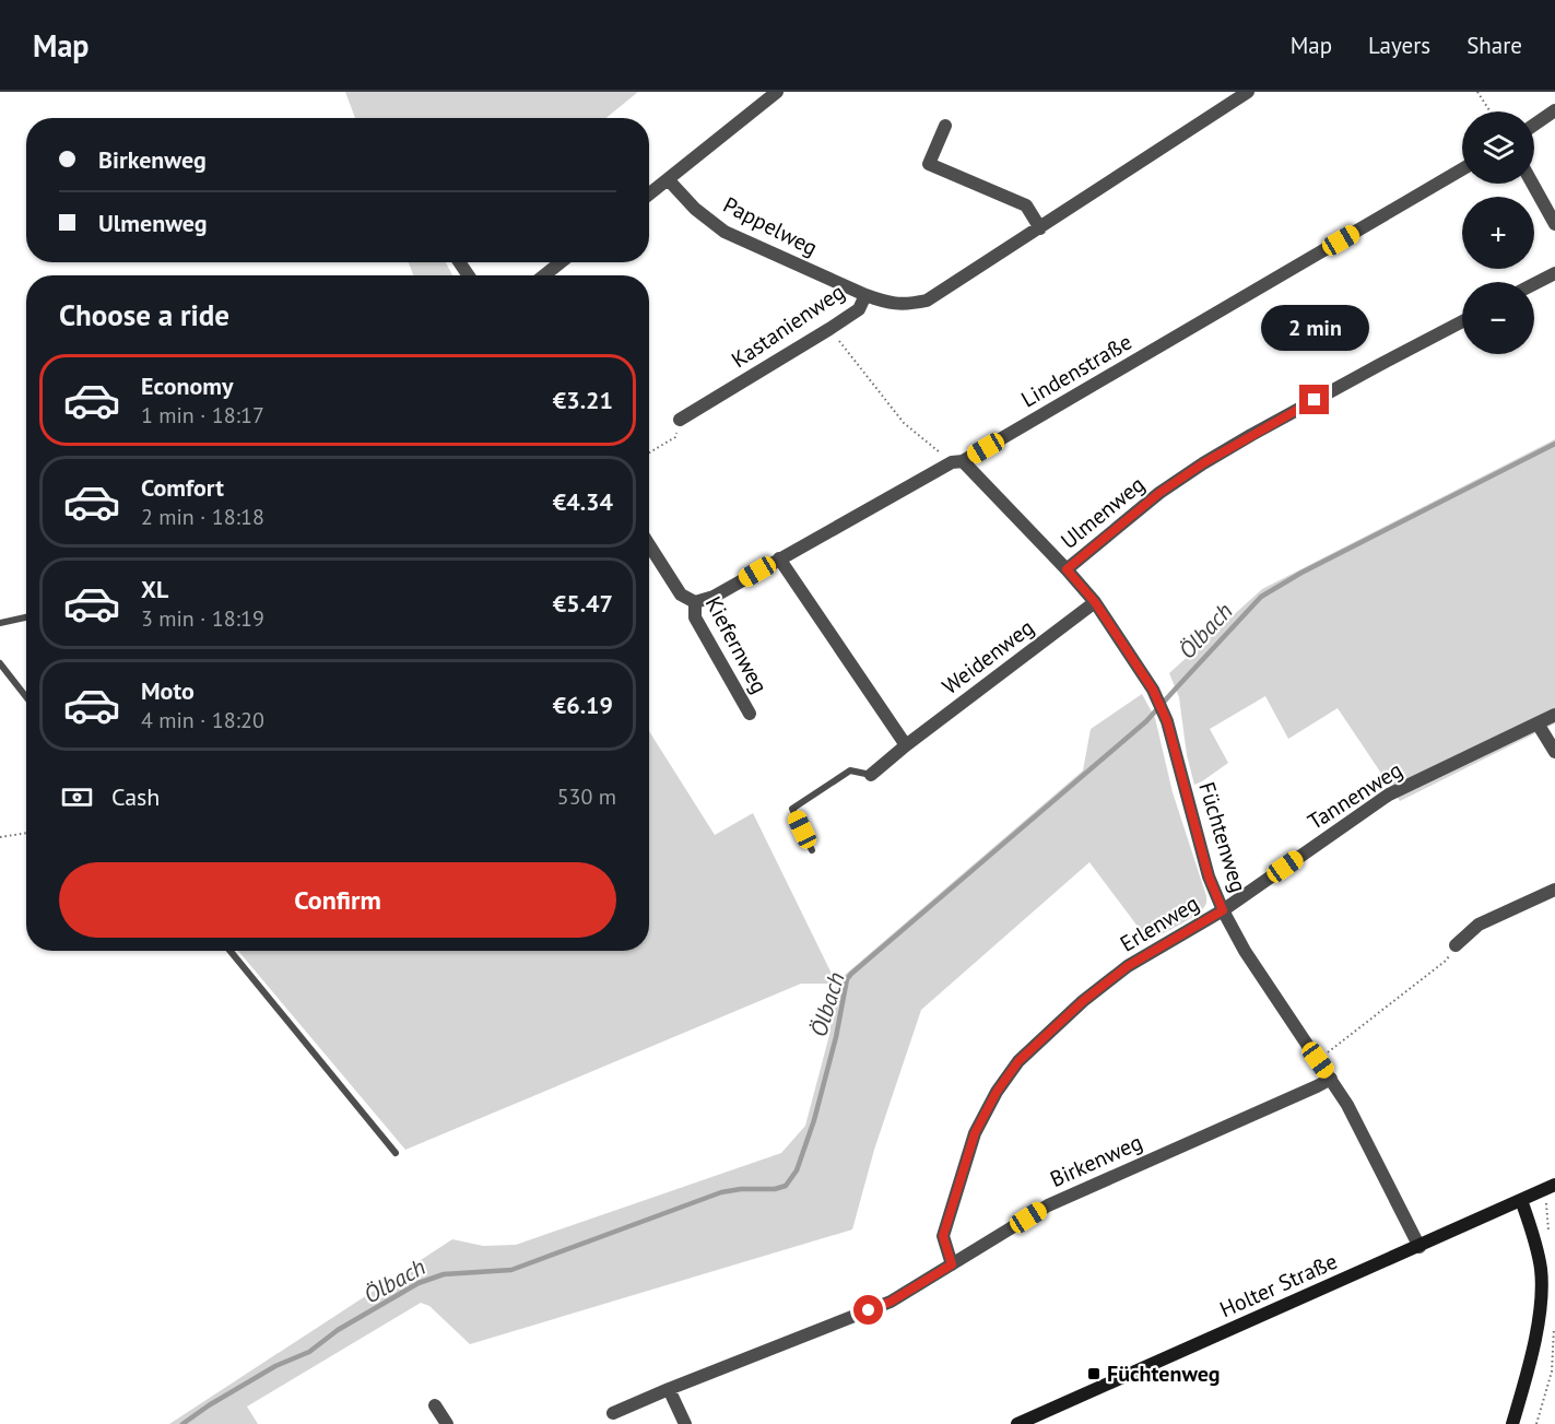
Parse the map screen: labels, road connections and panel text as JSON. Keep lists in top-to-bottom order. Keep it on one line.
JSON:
{"streets":{"street":["Pappelweg","Kastanienweg","Lindenstraße","Ulmenweg","Kiefernweg","Weidenweg","Tannenweg","Füchtenweg","Erlenweg","Birkenweg","Holter Straße"]},"crossings":[["Pappelweg","Kastanienweg"],["Lindenstraße","Kiefernweg"],["Lindenstraße","Füchtenweg"],["Ulmenweg","Füchtenweg"],["Weidenweg","Füchtenweg"],["Tannenweg","Füchtenweg"],["Tannenweg","Erlenweg"],["Füchtenweg","Erlenweg"],["Füchtenweg","Birkenweg"],["Füchtenweg","Holter Straße"],["Erlenweg","Birkenweg"]],"water":["Ölbach"],"places":{"transit":["Füchtenweg"]},"page":{"header":"Map","nav":["Map","Layers","Share"],"map_buttons":["+","−"],"banner":["Birkenweg","Ulmenweg"],"heading":"Choose a ride","bubble":"2 min","list":[{"name":"Economy","note":"1 min · 18:17","value":"€3.21"},{"name":"Comfort","note":"2 min · 18:18","value":"€4.34"},{"name":"XL","note":"3 min · 18:19","value":"€5.47"},{"name":"Moto","note":"4 min · 18:20","value":"€6.19"}],"pay":["Cash","530 m"],"buttons":"Confirm"}}
